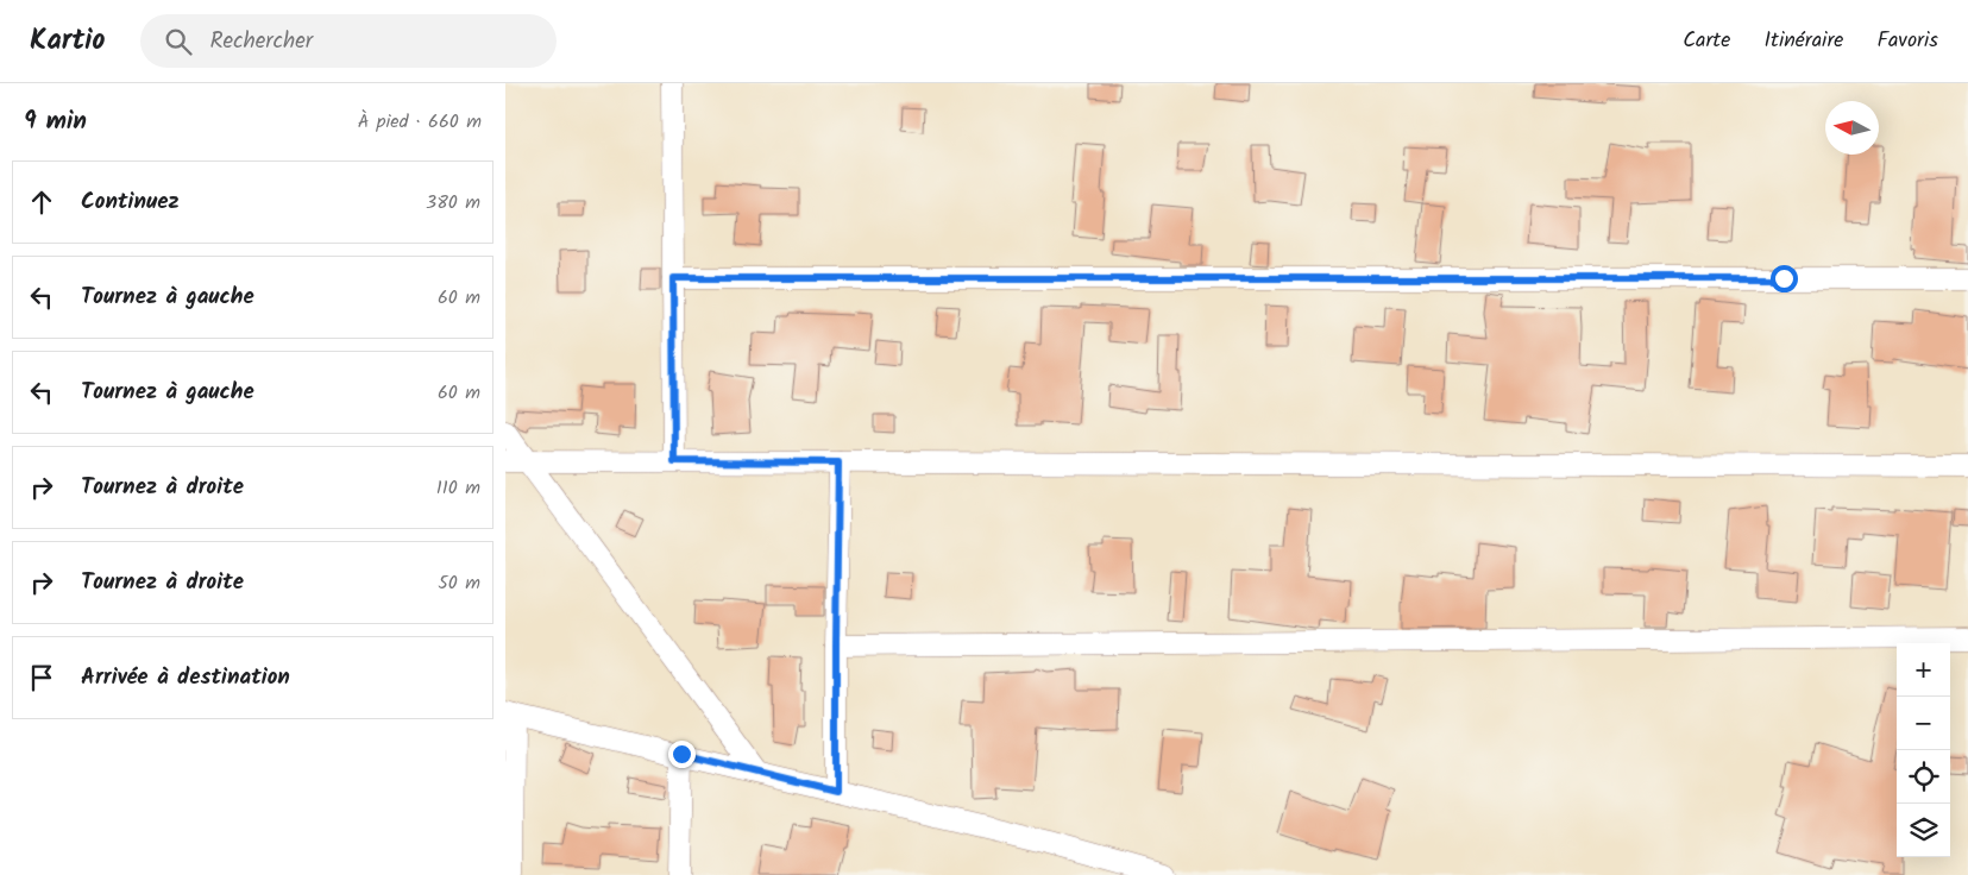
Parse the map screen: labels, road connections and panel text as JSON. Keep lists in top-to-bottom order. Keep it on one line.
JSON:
{"north":"left","page":{"header":"Kartio","search":"Rechercher","nav":["Carte","Itinéraire","Favoris"],"heading":["9 min","À pied · 660 m"],"list":[["Continuez","380 m"],["Tournez à gauche","60 m"],["Tournez à gauche","60 m"],["Tournez à droite","110 m"],["Tournez à droite","50 m"],"Arrivée à destination"],"map_buttons":["+","−"]}}
